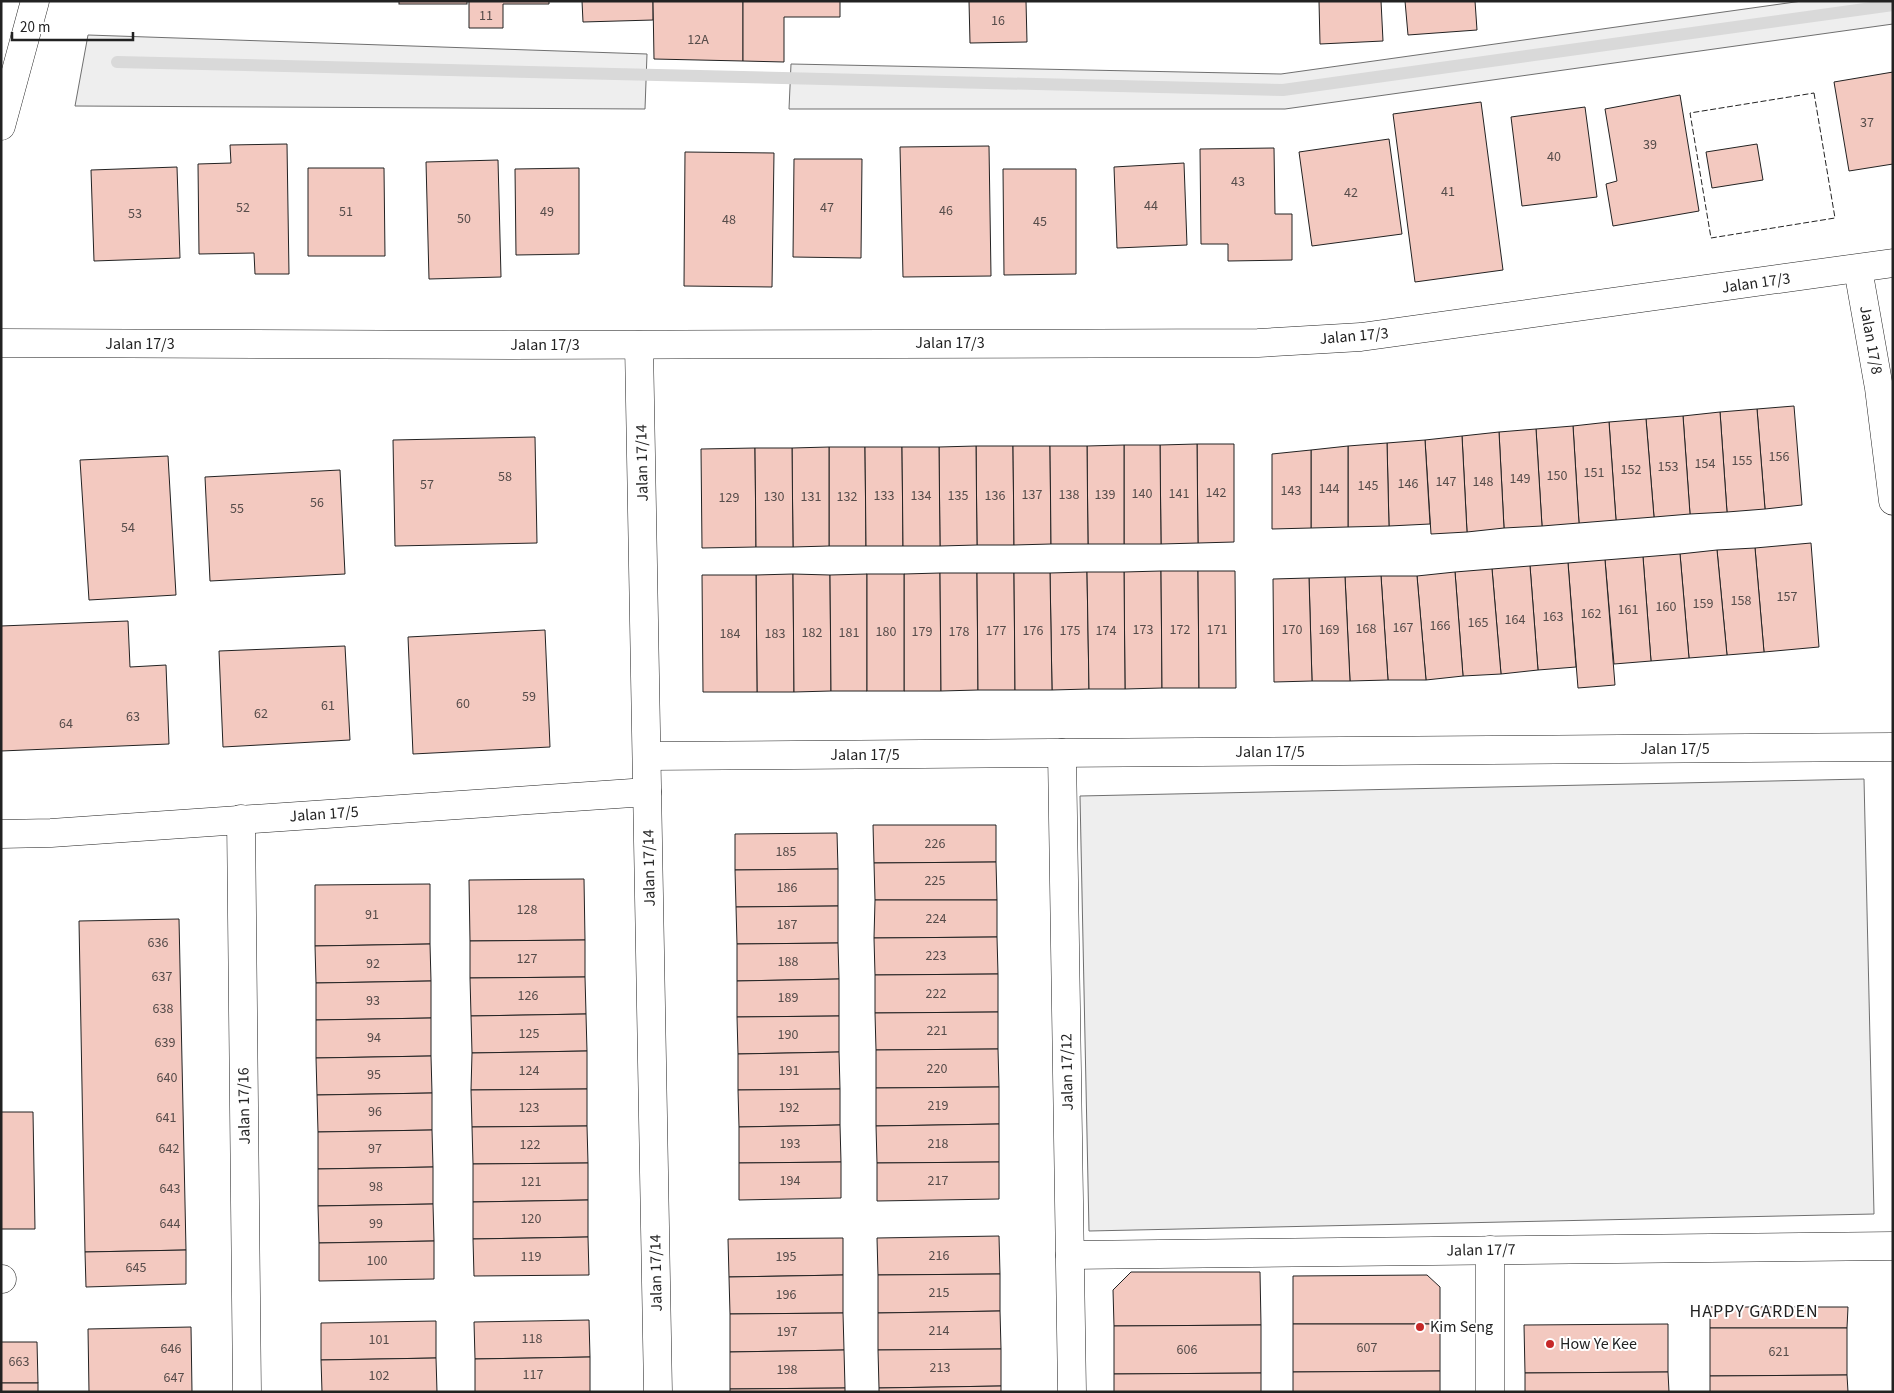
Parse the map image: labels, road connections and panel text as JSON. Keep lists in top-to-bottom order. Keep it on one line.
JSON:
{"streets":{"street":["Jalan 17/3","Jalan 17/8","Jalan 17/14","Jalan 17/5","Jalan 17/12","Jalan 17/16","Jalan 17/7"]},"crossings":[["Jalan 17/3","Jalan 17/8"],["Jalan 17/3","Jalan 17/14"],["Jalan 17/14","Jalan 17/5"],["Jalan 17/5","Jalan 17/12"],["Jalan 17/5","Jalan 17/16"],["Jalan 17/12","Jalan 17/7"]],"districts":["HAPPY GARDEN"],"places":["Kim Seng","How Ye Kee"],"house_numbers":["11","16","12A","37","39","40","43","41","42","44","52","47","46","51","49","53","50","48","45","156","155","154","153","152","151","150","58","149","147","148","146","57","145","144","143","142","140","141","137","138","139","133","134","135","136","130","131","132","129","56","55","54","157","158","159","160","161","162","163","164","165","166","167","168","173","172","171","170","169","177","176","175","174","180","179","178","182","181","184","183","59","60","61","62","63","64","226","185","225","186","128","91","224","187","636","223","127","188","92","637","222","126","189","93","638","221","125","190","94","639","220","124","191","95","640","219","123","192","96","641","193","218","122","642","97","194","217","121","98","643","120","644","99","216","119","195","100","645","215","196","214","197","118","101","607","646","606","621","663","213","198","117","102","647"],"scale_bar":"20 m"}
